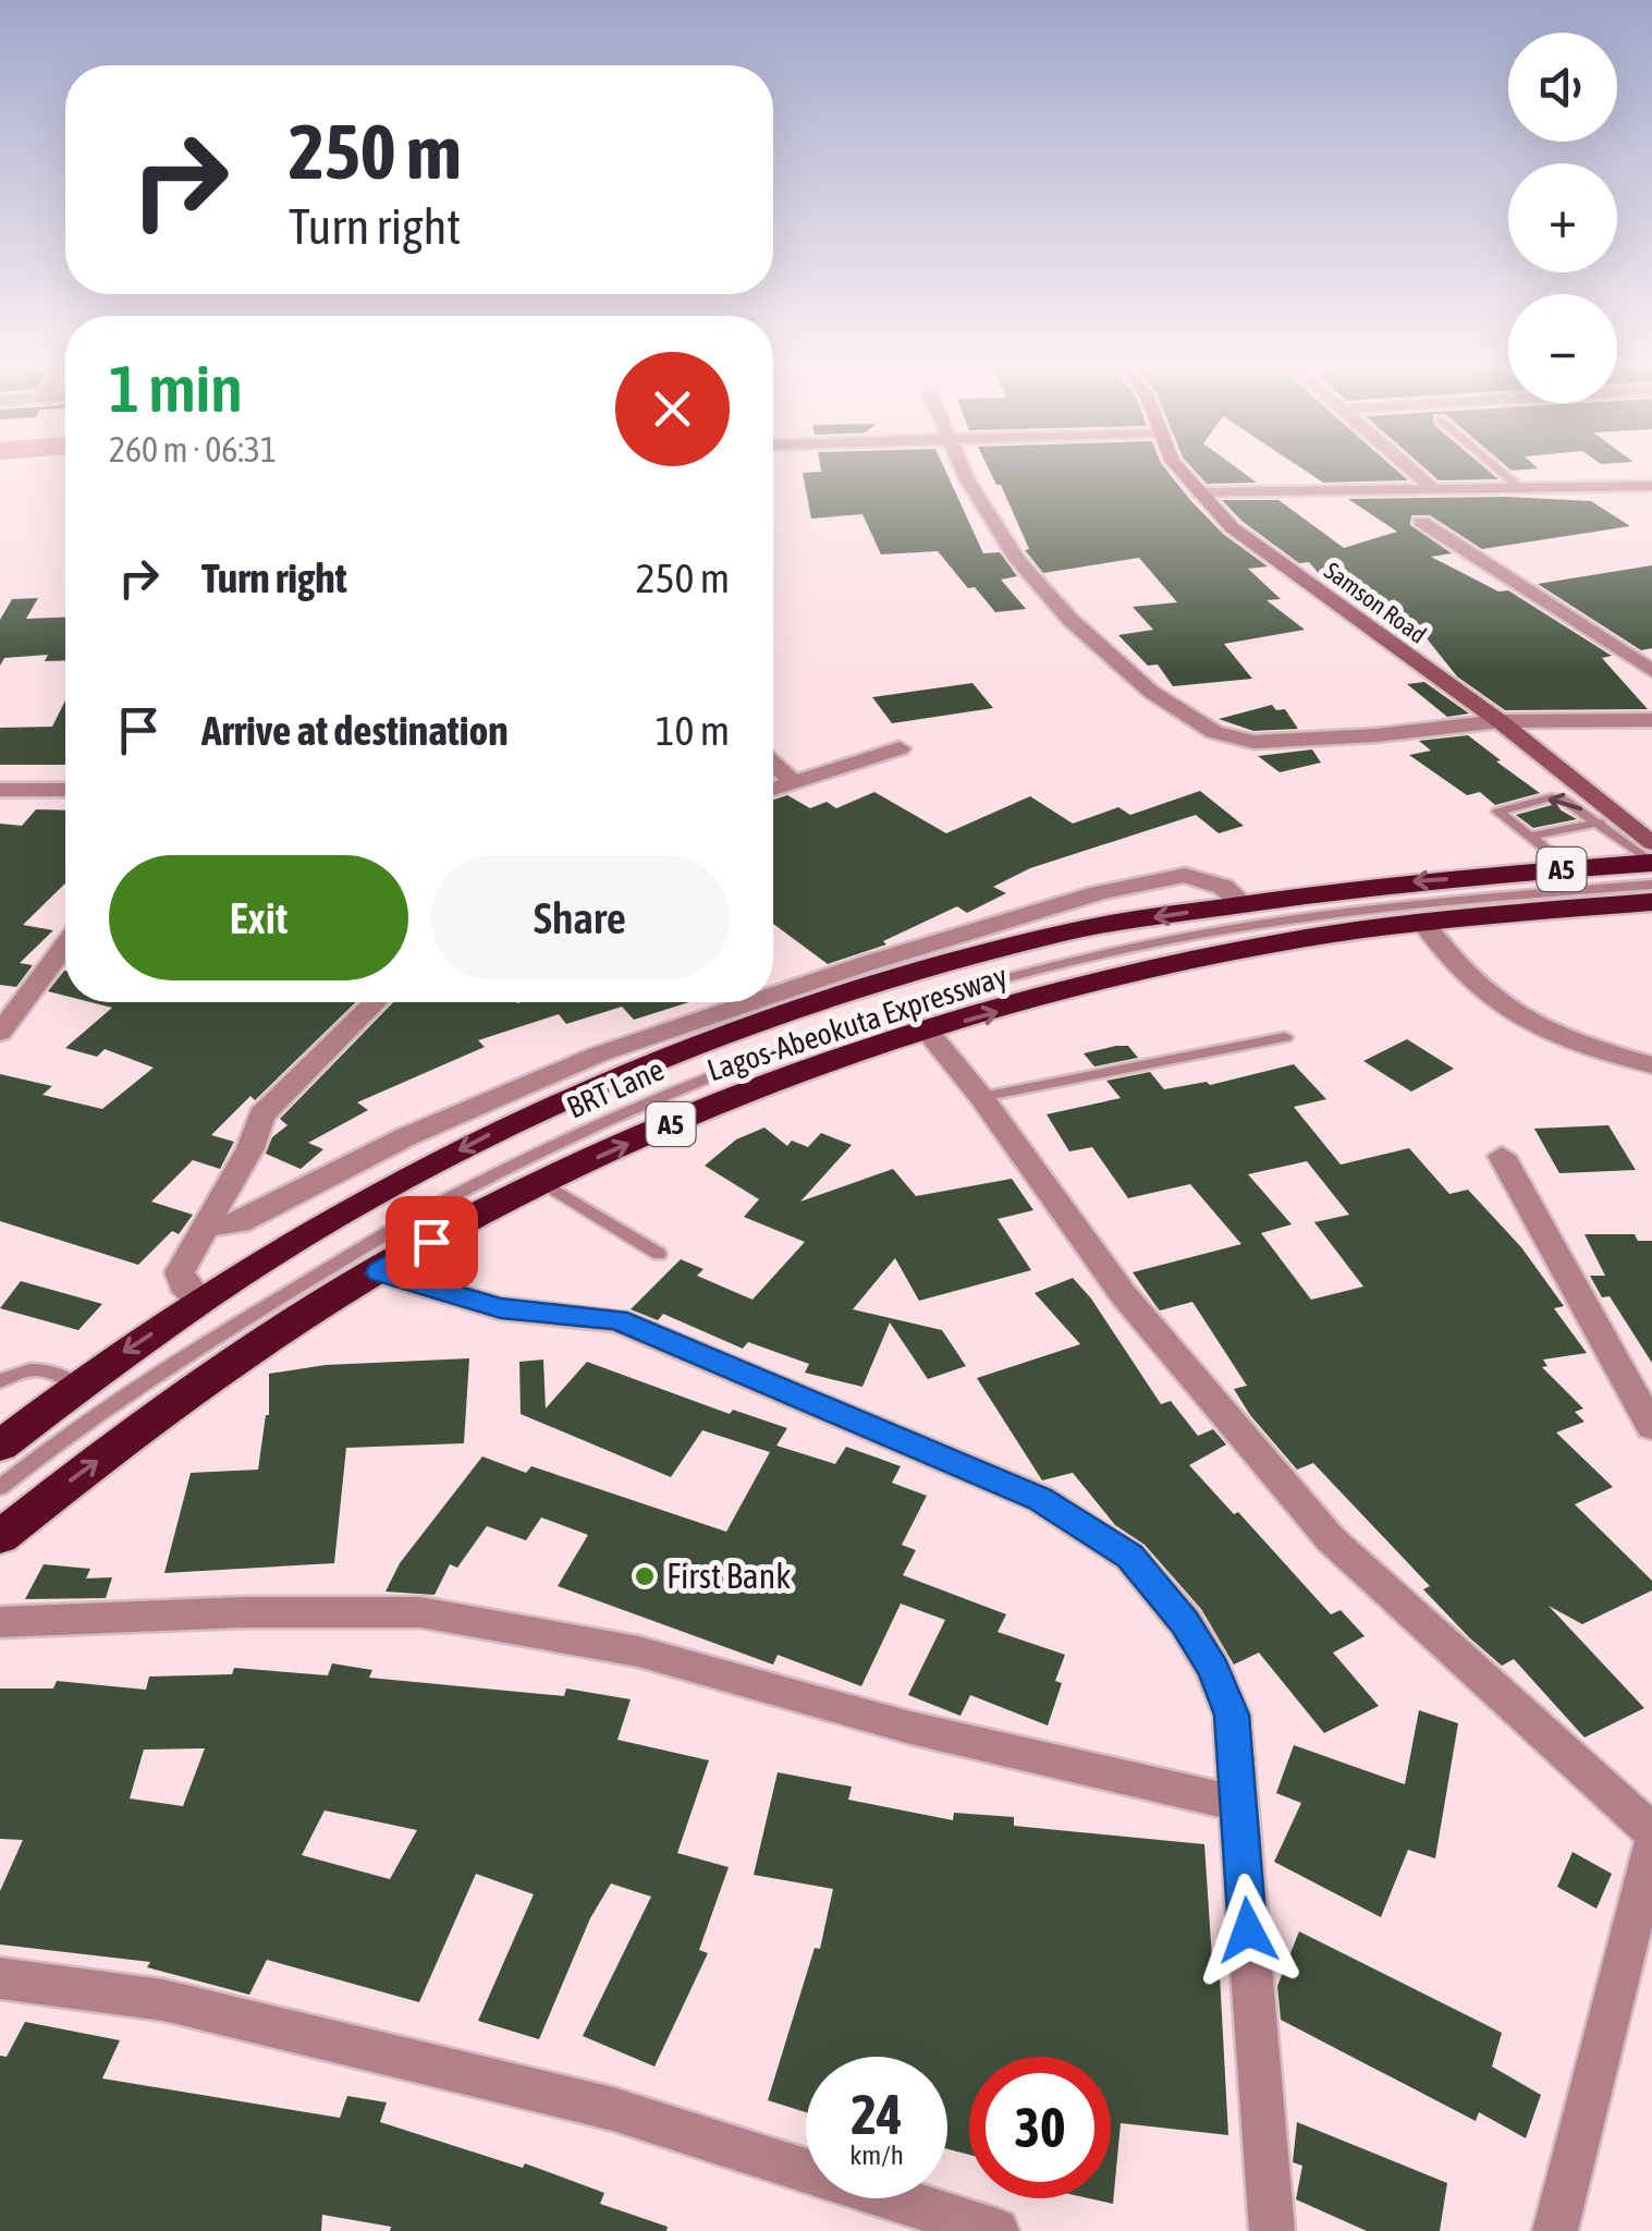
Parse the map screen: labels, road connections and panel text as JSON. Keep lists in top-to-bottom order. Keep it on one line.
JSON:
{"streets":{"highway":["A5","Lagos-Abeokuta Expressway"],"street":["Samson Road"],"lane":["BRT Lane"]},"crossings":[["Lagos-Abeokuta Expressway","BRT Lane"]],"places":["First Bank"],"page":{"map_buttons":["+","−"],"turn":["250 m","Turn right"],"heading":["1 min","260 m · 06:31"],"list":[{"name":"Turn right","value":"250 m"},{"name":"Arrive at destination","value":"10 m"}],"buttons":["Exit","Share"],"speed":"24 km/h","limit":"30"}}
